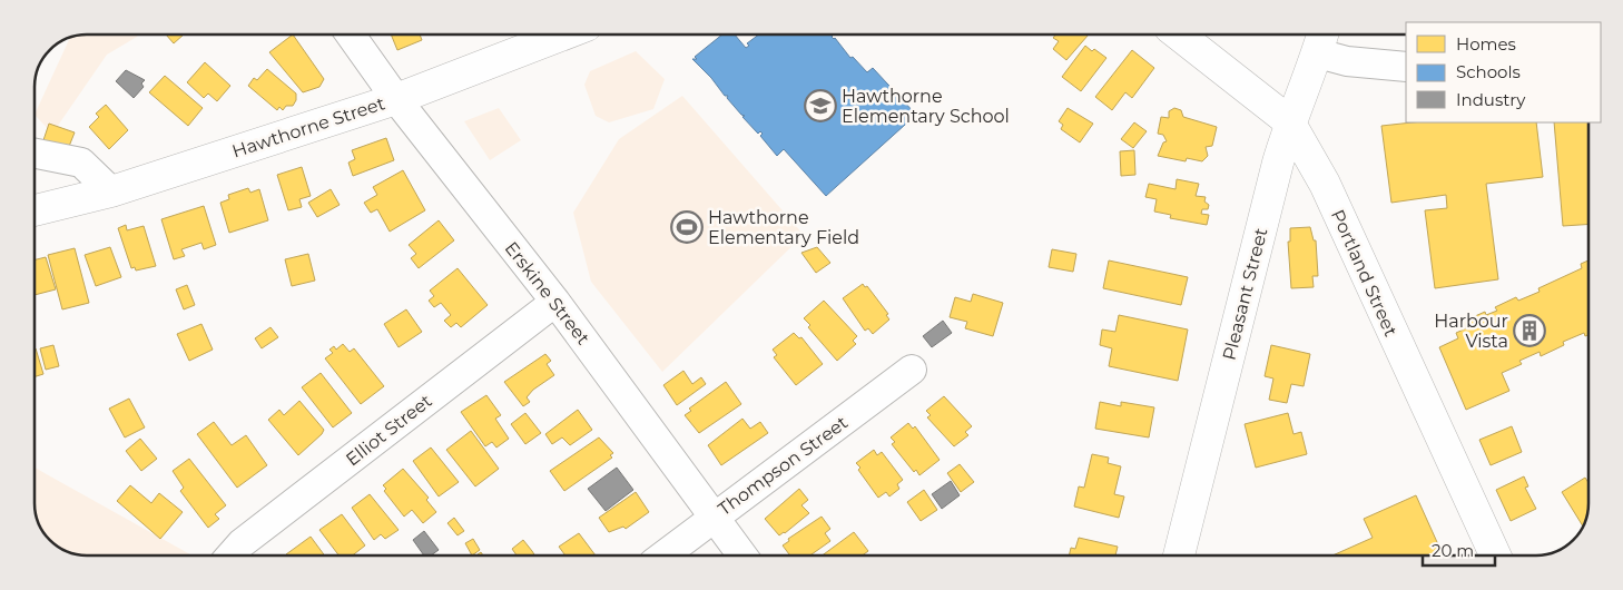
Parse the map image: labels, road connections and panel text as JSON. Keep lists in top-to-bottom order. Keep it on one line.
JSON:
{"streets":{"main road":["Hawthorne Street","Portland Street","Pleasant Street"],"street":["Erskine Street","Elliot Street","Thompson Street"]},"crossings":[["Hawthorne Street","Erskine Street"],["Portland Street","Pleasant Street"],["Erskine Street","Elliot Street"],["Erskine Street","Thompson Street"]],"places":{"school or university":["Hawthorne Elementary School"],"sports":["Hawthorne Elementary Field"],"building":["Harbour Vista"]},"legend":["Homes","Schools","Industry"],"scale_bar":"20 m"}
